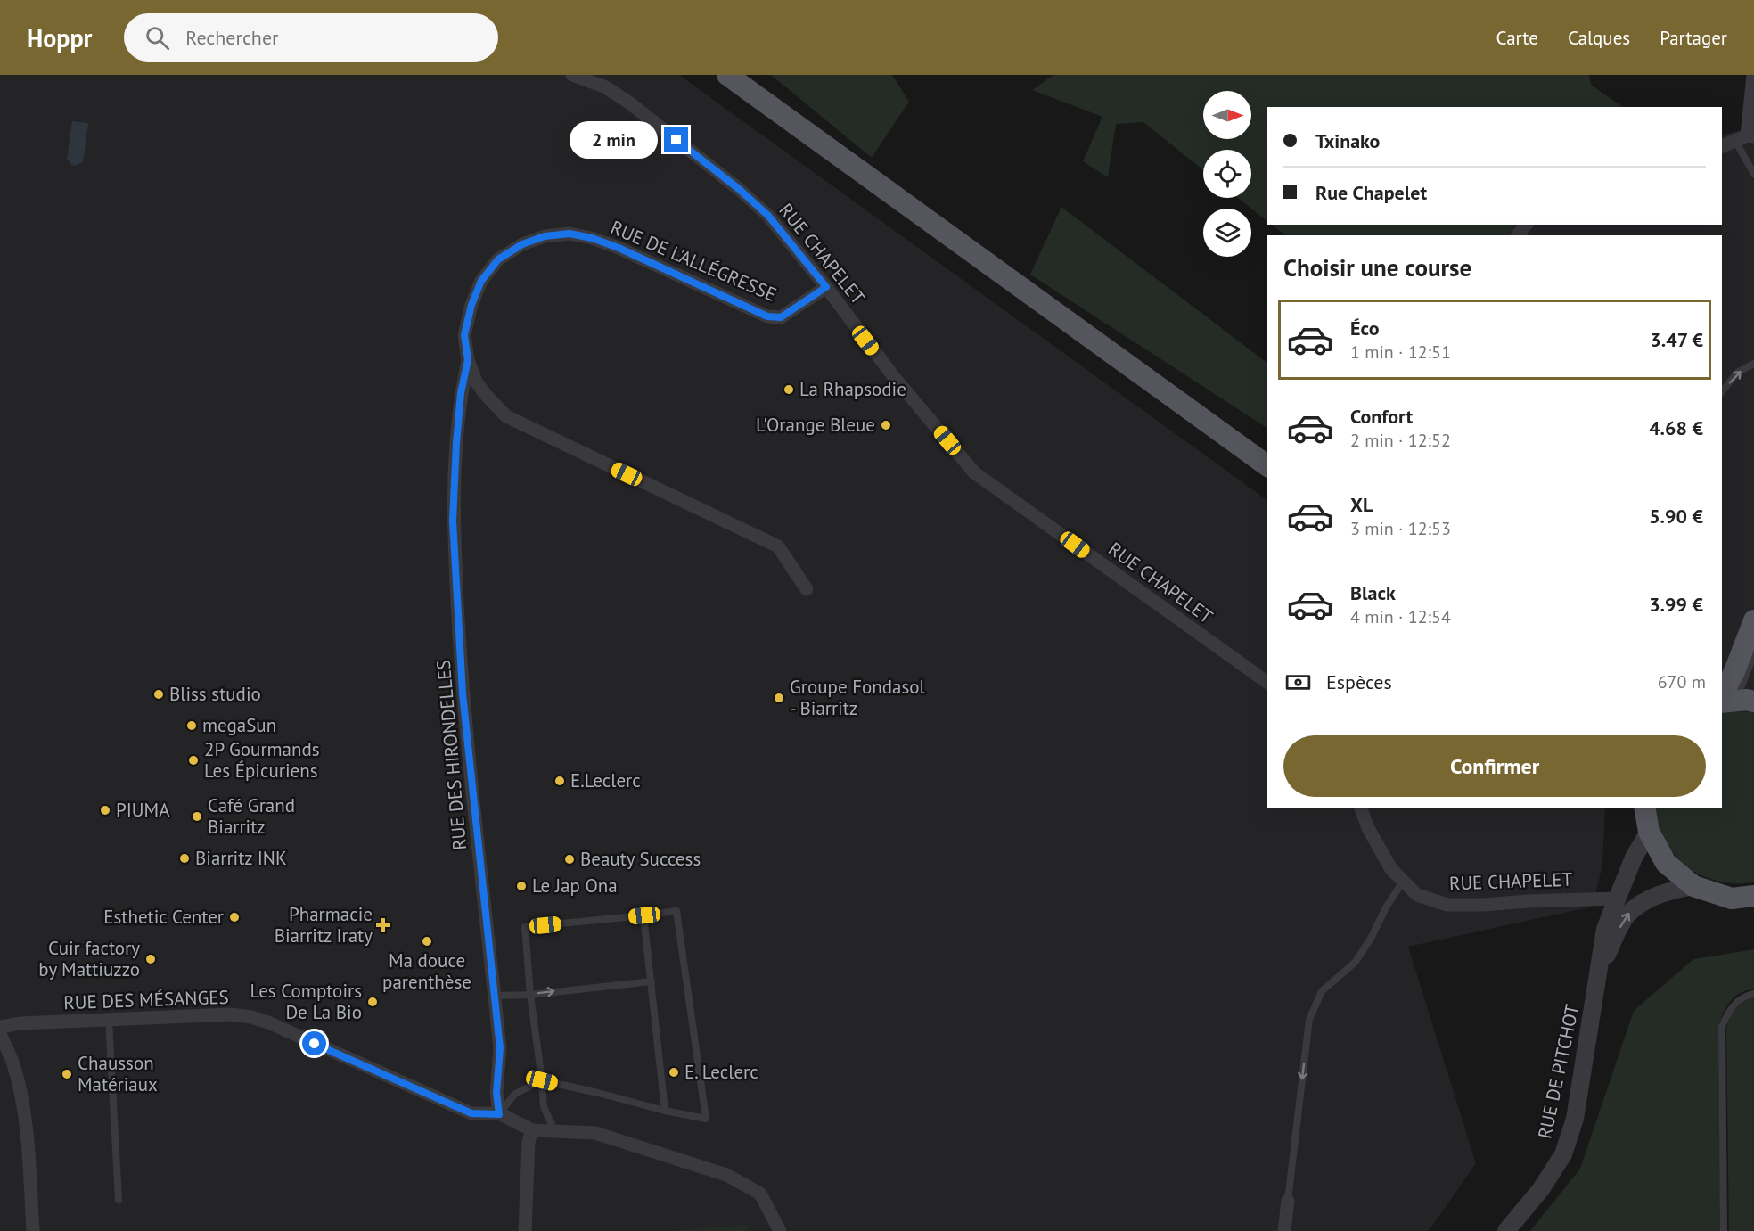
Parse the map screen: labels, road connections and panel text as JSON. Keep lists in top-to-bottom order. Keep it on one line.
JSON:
{"streets":{"street":["RUE CHAPELET","RUE DE L'ALLÉGRESSE","RUE DES HIRONDELLES","RUE DES MÉSANGES","RUE DE PITCHOT"]},"crossings":[["RUE CHAPELET","RUE DE L'ALLÉGRESSE"],["RUE CHAPELET","RUE DE PITCHOT"],["RUE DE L'ALLÉGRESSE","RUE DES HIRONDELLES"],["RUE DES HIRONDELLES","RUE DES MÉSANGES"]],"places":{"other":["La Rhapsodie","L'Orange Bleue","Bliss studio","Groupe Fondasol - Biarritz","megaSun","2P Gourmands Les Épicuriens","E.Leclerc","PIUMA","Café Grand Biarritz","Biarritz INK","Beauty Success","Le Jap Ona","Esthetic Center","Ma douce parenthèse","Cuir factory by Mattiuzzo","Les Comptoirs De La Bio","E. Leclerc","Chausson Matériaux"],"health":["Pharmacie Biarritz Iraty"]},"north":"right","page":{"header":"Hoppr","search":"Rechercher","nav":["Carte","Calques","Partager"],"banner":["Txinako","Rue Chapelet"],"bubble":"2 min","heading":"Choisir une course","list":[{"name":"Éco","note":"1 min · 12:51","value":"3.47 €"},{"name":"Confort","note":"2 min · 12:52","value":"4.68 €"},{"name":"XL","note":"3 min · 12:53","value":"5.90 €"},{"name":"Black","note":"4 min · 12:54","value":"3.99 €"}],"pay":["Espèces","670 m"],"buttons":"Confirmer"}}
